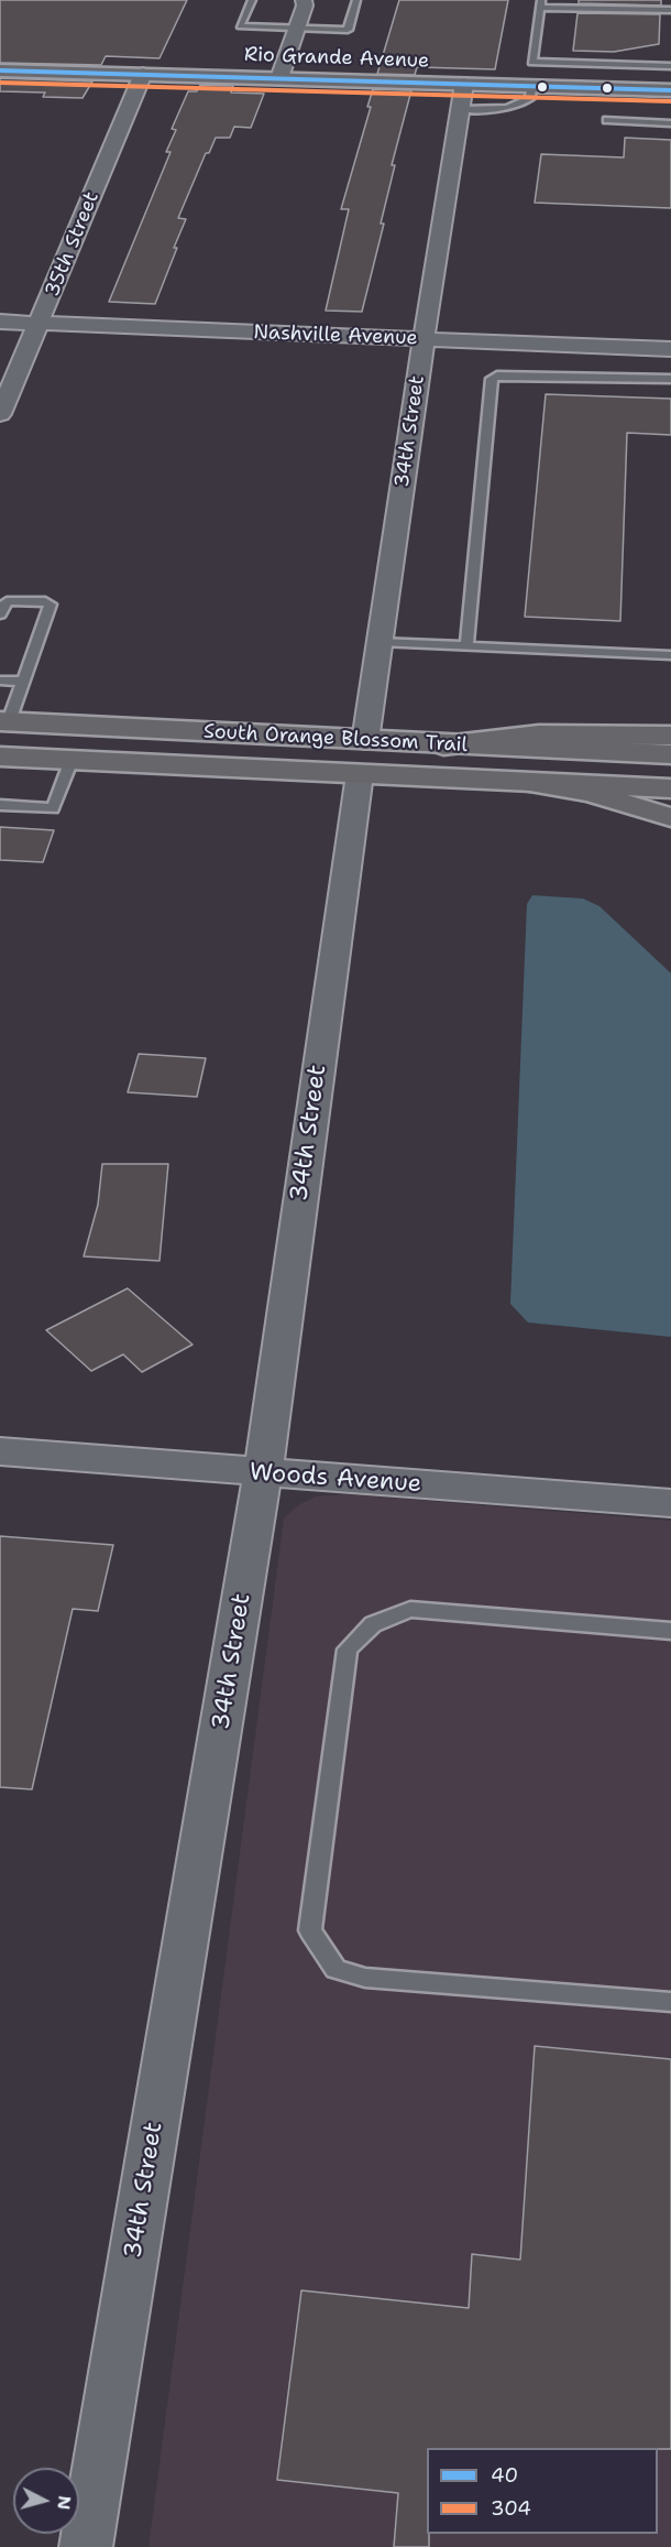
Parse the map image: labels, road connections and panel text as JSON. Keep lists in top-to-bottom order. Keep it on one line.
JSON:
{"streets":{"main road":["South Orange Blossom Trail"],"street":["Rio Grande Avenue","35th Street","Nashville Avenue","34th Street","Woods Avenue"]},"crossings":[["Rio Grande Avenue","35th Street"],["Rio Grande Avenue","34th Street"],["35th Street","Nashville Avenue"],["Nashville Avenue","34th Street"],["34th Street","South Orange Blossom Trail"],["34th Street","Woods Avenue"]],"lines":["transit line 40","transit line 304"],"legend":["40","304"],"north":"right"}
